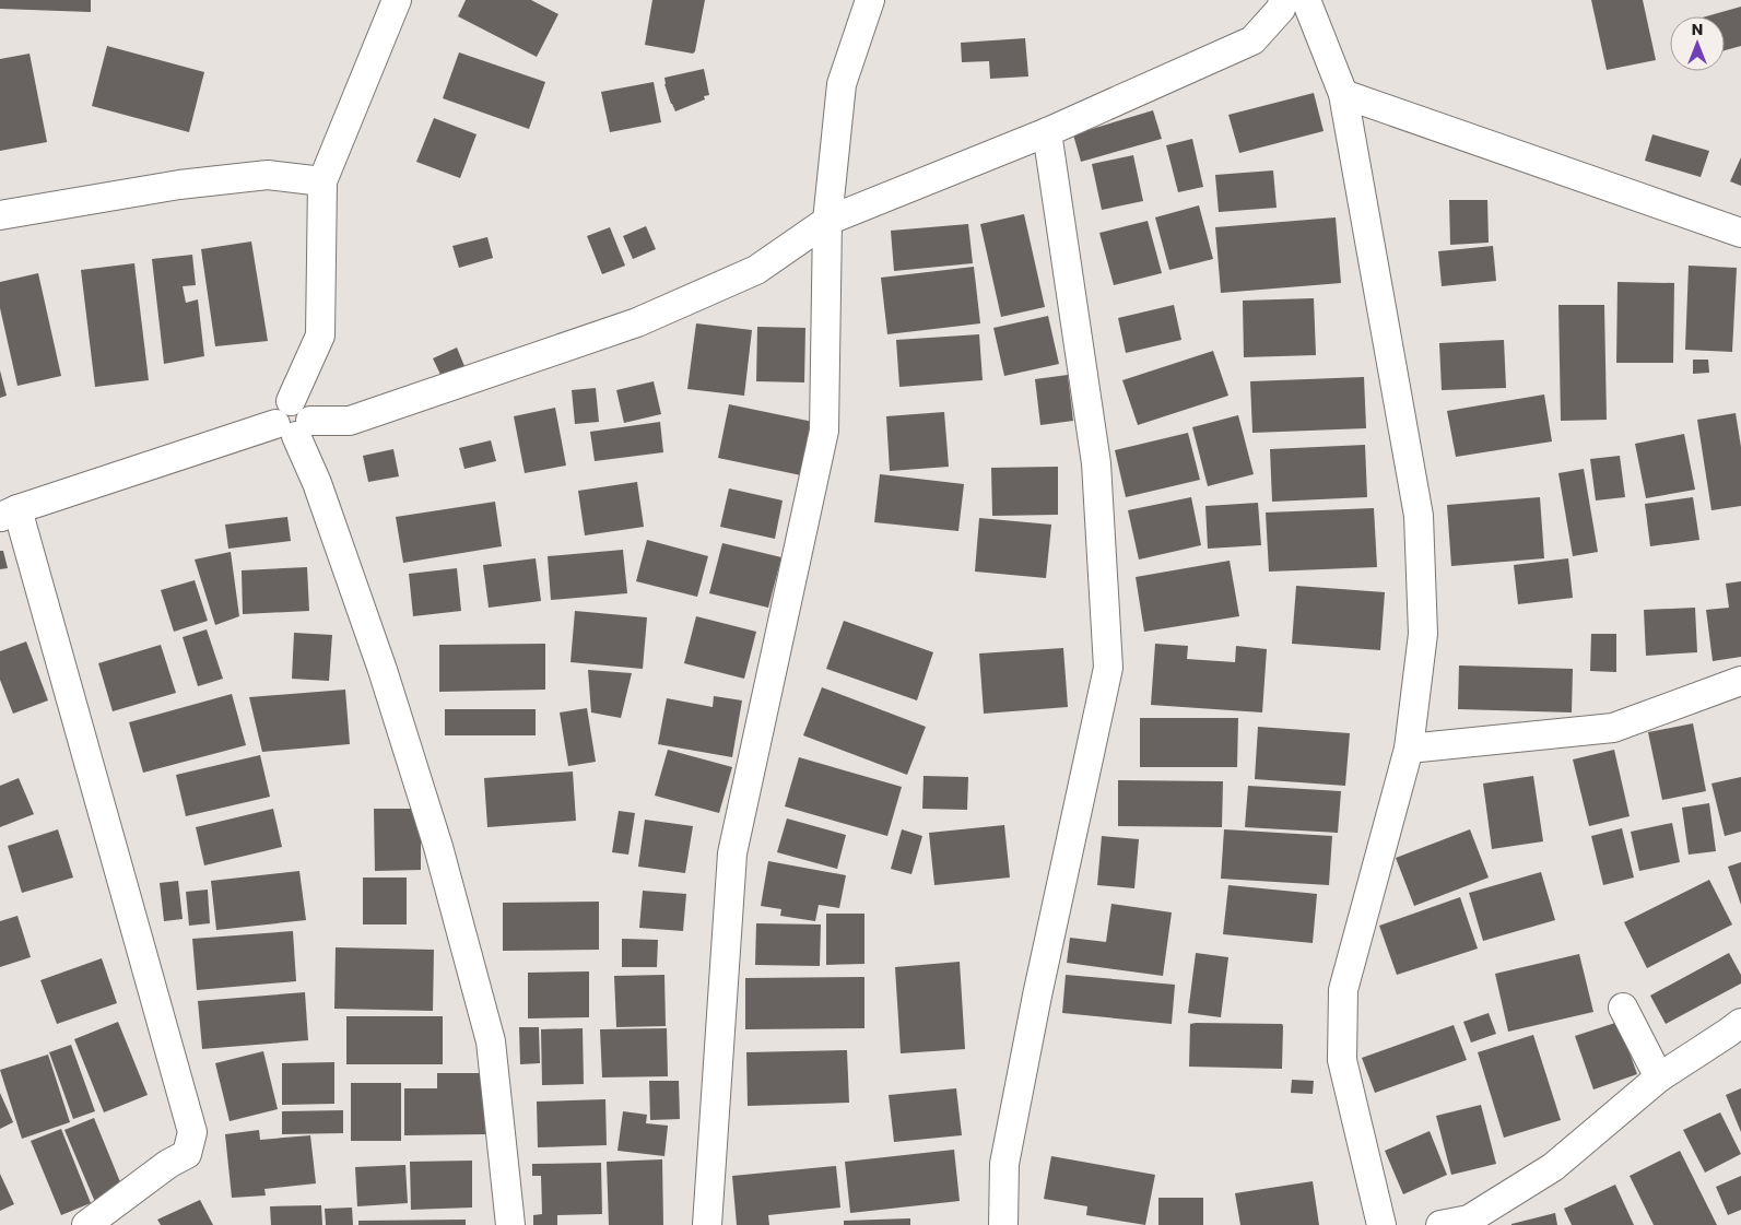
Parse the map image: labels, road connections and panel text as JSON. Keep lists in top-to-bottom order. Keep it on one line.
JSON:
{"north":"top"}
